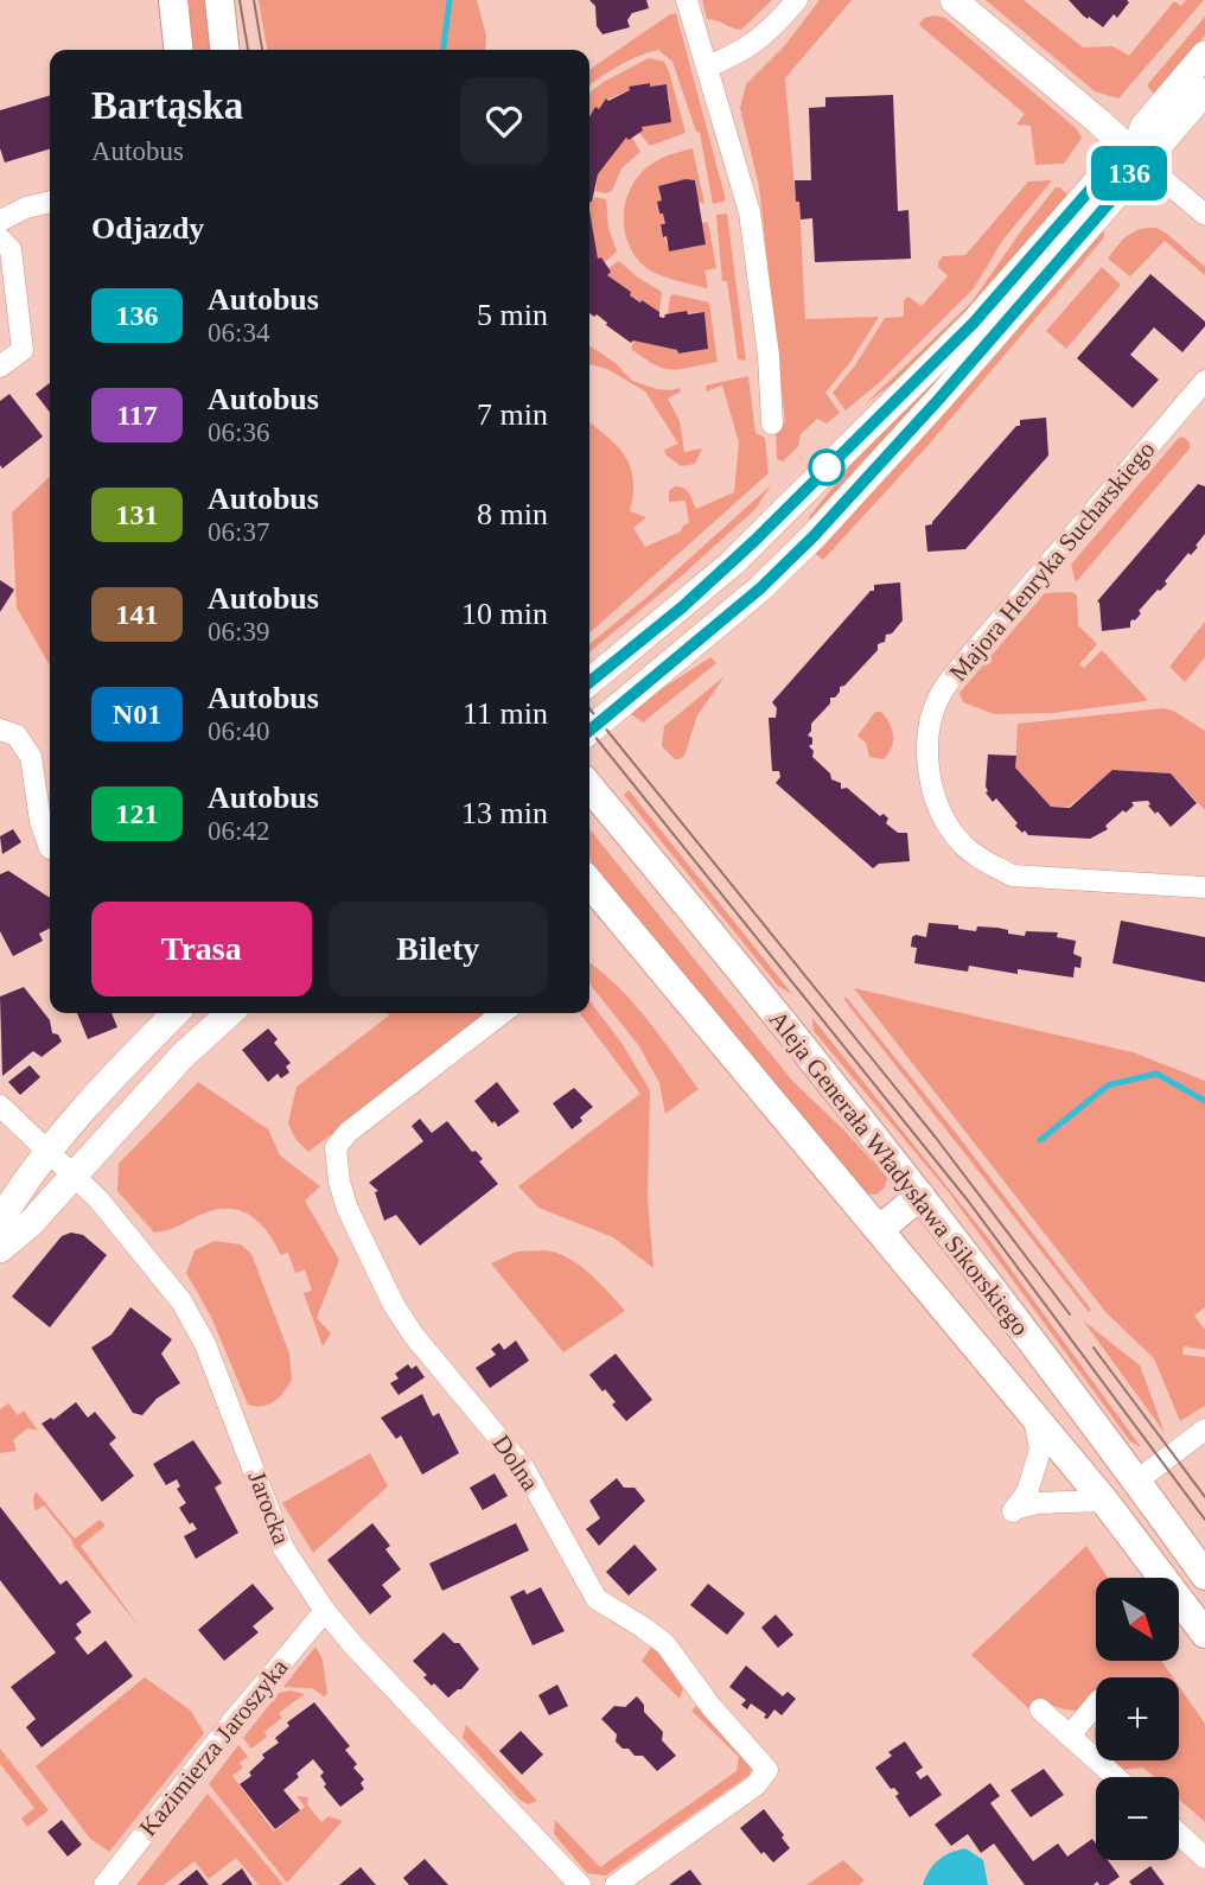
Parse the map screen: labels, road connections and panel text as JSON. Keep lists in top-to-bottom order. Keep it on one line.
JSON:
{"streets":{"main road":["Aleja Generała Władysława Sikorskiego"],"street":["Majora Henryka Sucharskiego","Dolna","Jarocka","Kazimierza Jaroszyka"]},"crossings":[["Jarocka","Kazimierza Jaroszyka"]],"lines":["bus line 136"],"north":"bottom right","page":{"on_map":"136","heading":[["Bartąska","Autobus"],"Odjazdy"],"list":[{"mark":"136","name":"Autobus","note":"06:34","value":"5 min"},{"mark":"117","name":"Autobus","note":"06:36","value":"7 min"},{"mark":"131","name":"Autobus","note":"06:37","value":"8 min"},{"mark":"141","name":"Autobus","note":"06:39","value":"10 min"},{"mark":"N01","name":"Autobus","note":"06:40","value":"11 min"},{"mark":"121","name":"Autobus","note":"06:42","value":"13 min"}],"buttons":["Trasa","Bilety"],"map_buttons":["+","−"]}}
